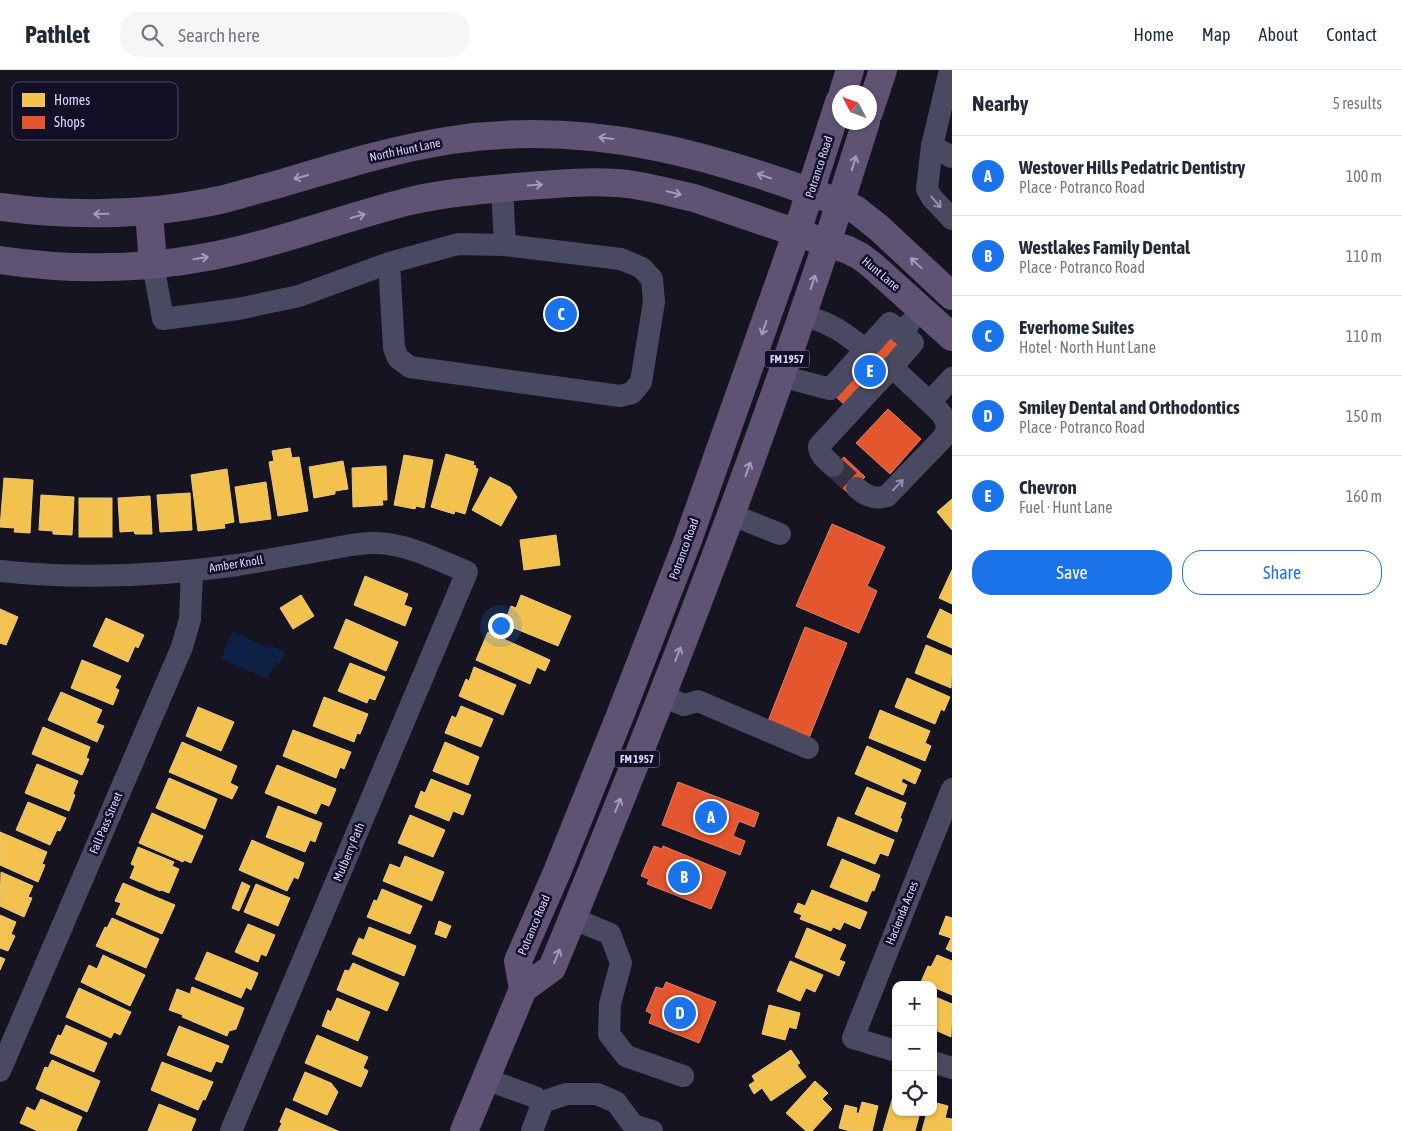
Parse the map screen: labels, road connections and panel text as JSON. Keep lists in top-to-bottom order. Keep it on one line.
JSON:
{"streets":{"main road":["North Hunt Lane","Potranco Road","Hunt Lane","FM 1957"],"street":["Amber Knoll","Fall Pass Street","Mulberry Path","Hacienda Acres"]},"crossings":[["North Hunt Lane","Potranco Road"],["Potranco Road","Hunt Lane"],["Potranco Road","FM 1957"],["Hunt Lane","FM 1957"],["Amber Knoll","Fall Pass Street"],["Amber Knoll","Mulberry Path"]],"legend":["Homes","Shops"],"north":"top left","page":{"header":"Pathlet","search":"Search here","nav":["Home","Map","About","Contact"],"heading":["Nearby","5 results"],"list":[{"mark":"A","name":"Westover Hills Pedatric Dentistry","note":"Place · Potranco Road","value":"100 m"},{"mark":"B","name":"Westlakes Family Dental","note":"Place · Potranco Road","value":"110 m"},{"mark":"C","name":"Everhome Suites","note":"Hotel · North Hunt Lane","value":"110 m"},{"mark":"D","name":"Smiley Dental and Orthodontics","note":"Place · Potranco Road","value":"150 m"},{"mark":"E","name":"Chevron","note":"Fuel · Hunt Lane","value":"160 m"}],"pins":["C","E","A","B","D"],"buttons":["Save","Share"],"map_buttons":["+","−"]}}
